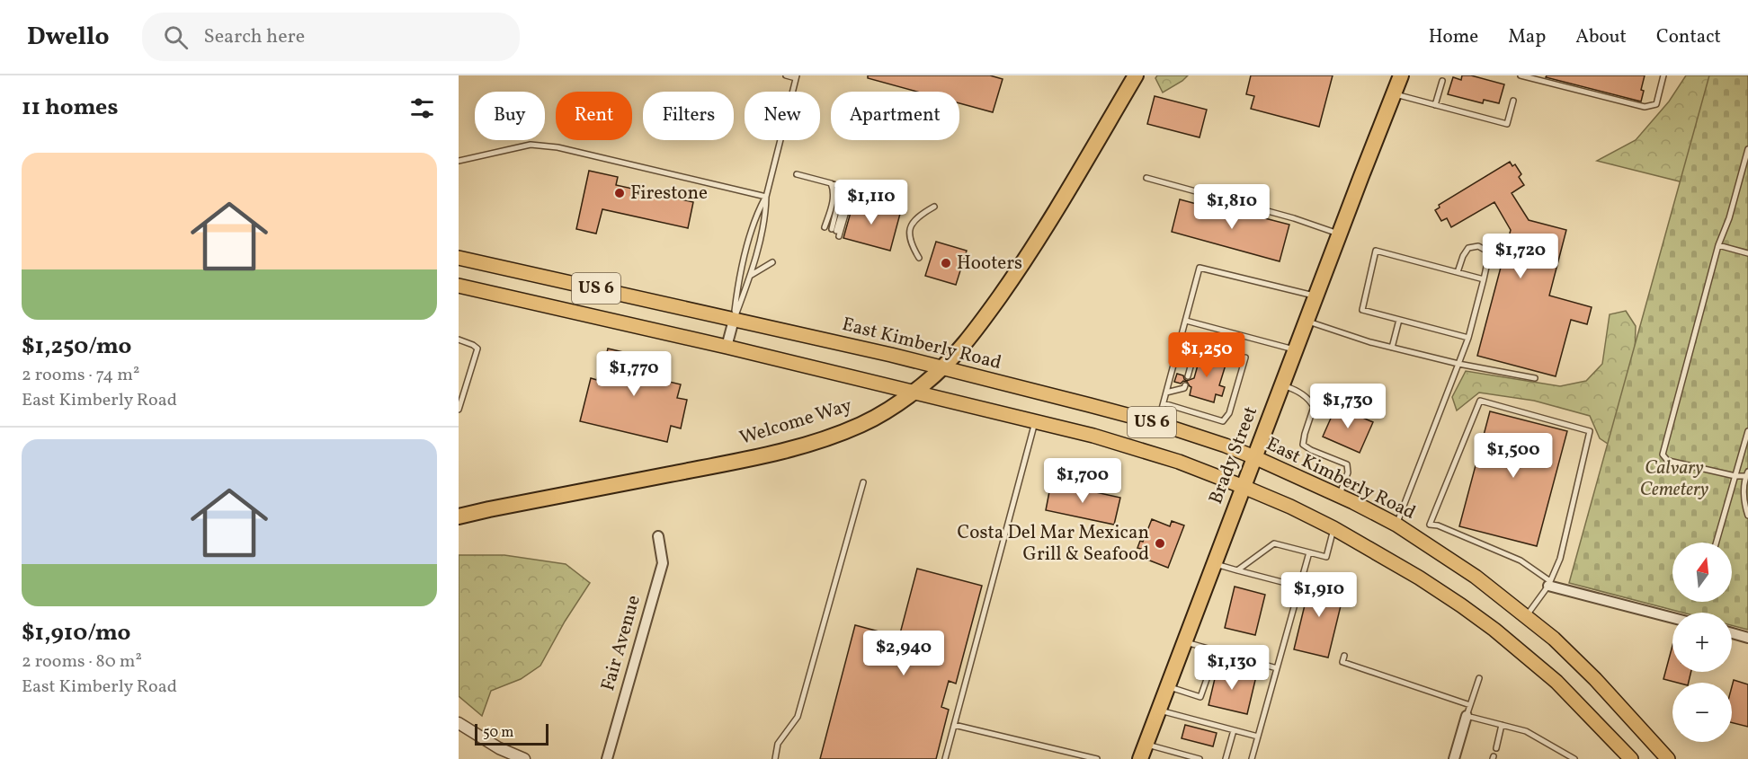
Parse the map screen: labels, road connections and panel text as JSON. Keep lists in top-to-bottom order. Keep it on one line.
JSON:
{"streets":{"highway":["Welcome Way","Brady Street"],"main road":["US 6","East Kimberly Road"],"street":["Fair Avenue"]},"crossings":[["US 6","East Kimberly Road"],["US 6","Welcome Way"],["US 6","Brady Street"],["East Kimberly Road","Welcome Way"],["East Kimberly Road","Brady Street"]],"parks":["Calvary Cemetery"],"places":["Firestone","Hooters","Costa Del Mar Mexican Grill & Seafood"],"scale_bar":"50 m","north":"top","page":{"header":"Dwello","search":"Search here","nav":["Home","Map","About","Contact"],"heading":"11 homes","chip":["Buy","Rent","Filters","New","Apartment"],"list":[{"name":"$1,250/mo","note":"2 rooms · 74 m² · East Kimberly Road"},{"name":"$1,910/mo","note":"2 rooms · 80 m² · East Kimberly Road"}],"price":["$1,110","$1,810","$1,720","$1,250","$1,770","$1,730","$1,500","$1,700","$1,910","$2,940","$1,130"],"map_buttons":["+","−"],"scale":"50 m"}}
